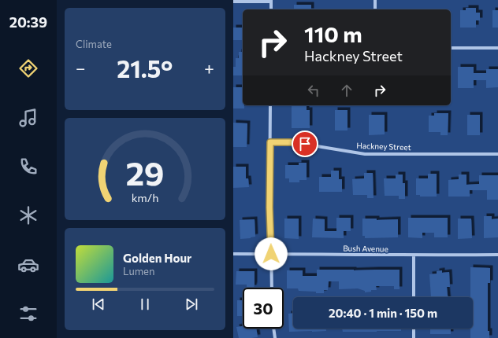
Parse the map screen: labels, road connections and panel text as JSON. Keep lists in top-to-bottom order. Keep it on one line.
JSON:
{"streets":{"street":["Hackney Street","Bush Avenue"]},"page":{"tabs":"20:39","tile":"Climate","turn":["110 m","Hackney Street"],"heat":["−","21.5°","+"],"song":["Golden Hour","Lumen"],"limit":"30","trip":"20:40 · 1 min · 150 m","gauge":["29","km/h"]}}
